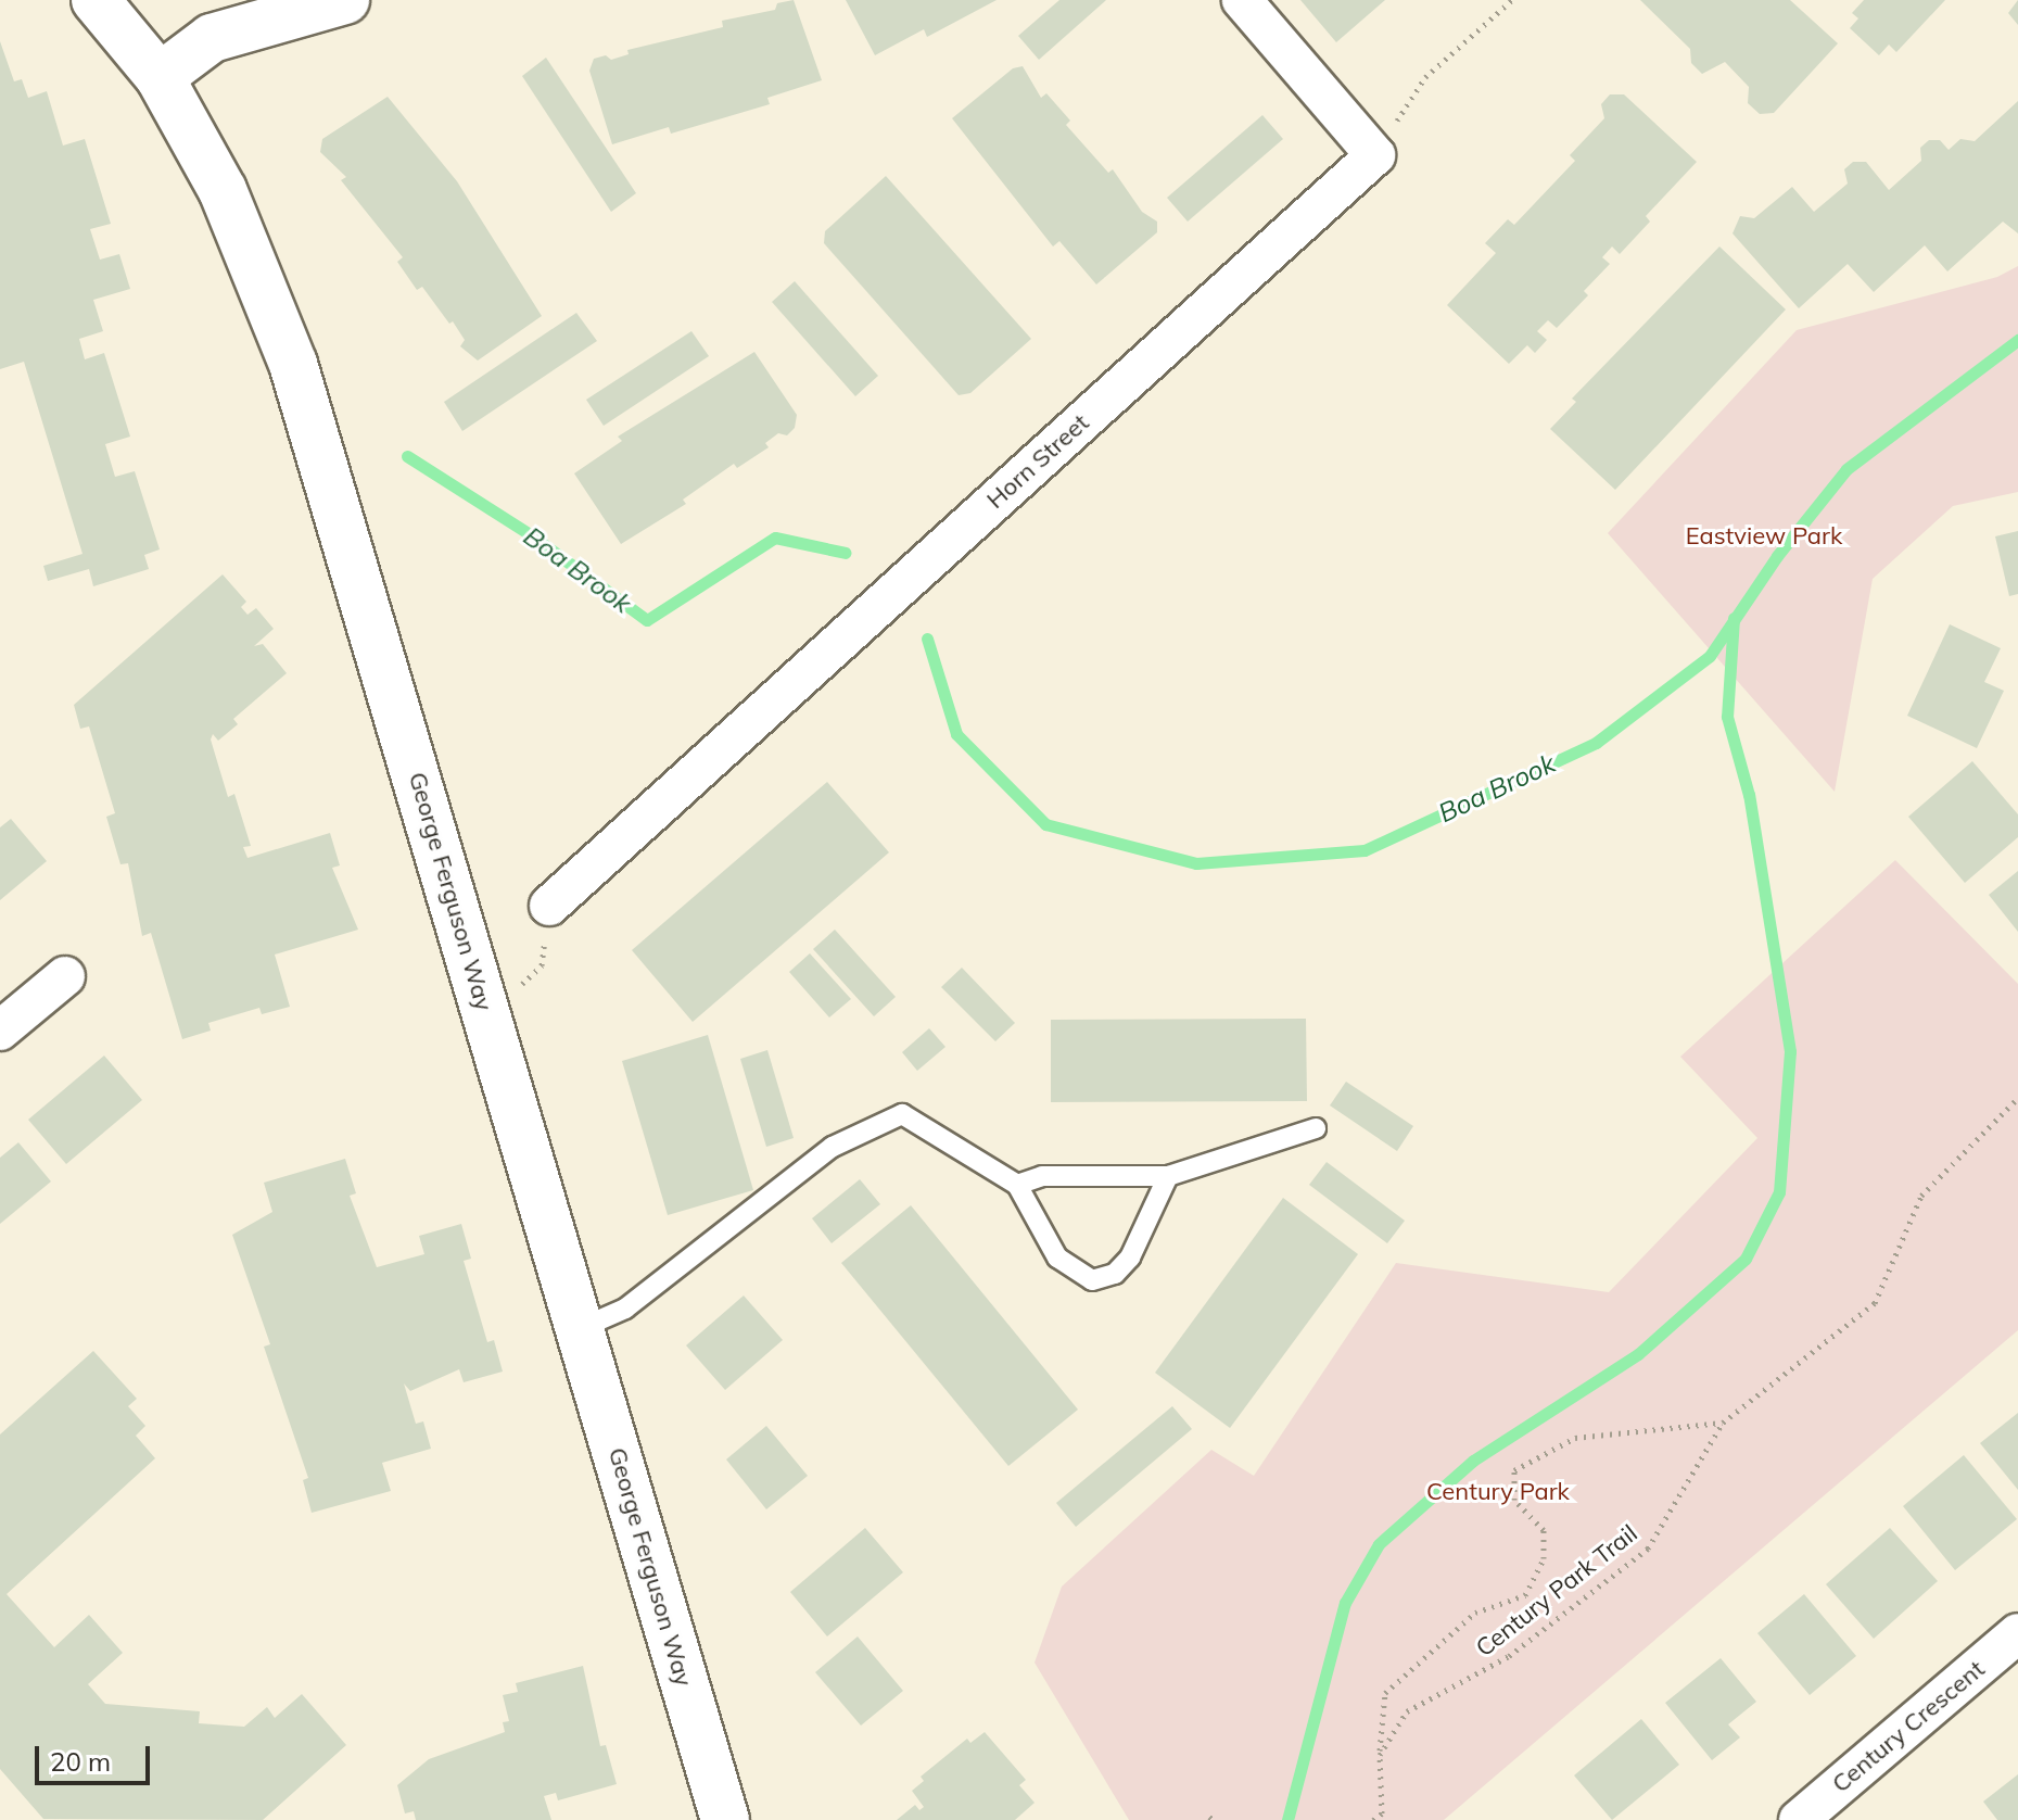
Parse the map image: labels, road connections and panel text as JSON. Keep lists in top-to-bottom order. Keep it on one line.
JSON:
{"streets":{"main road":["George Ferguson Way"],"street":["Horn Street","Century Crescent"],"path":["Century Park Trail"]},"water":["Boa Brook"],"parks":["Eastview Park","Century Park"],"scale_bar":"20 m"}
